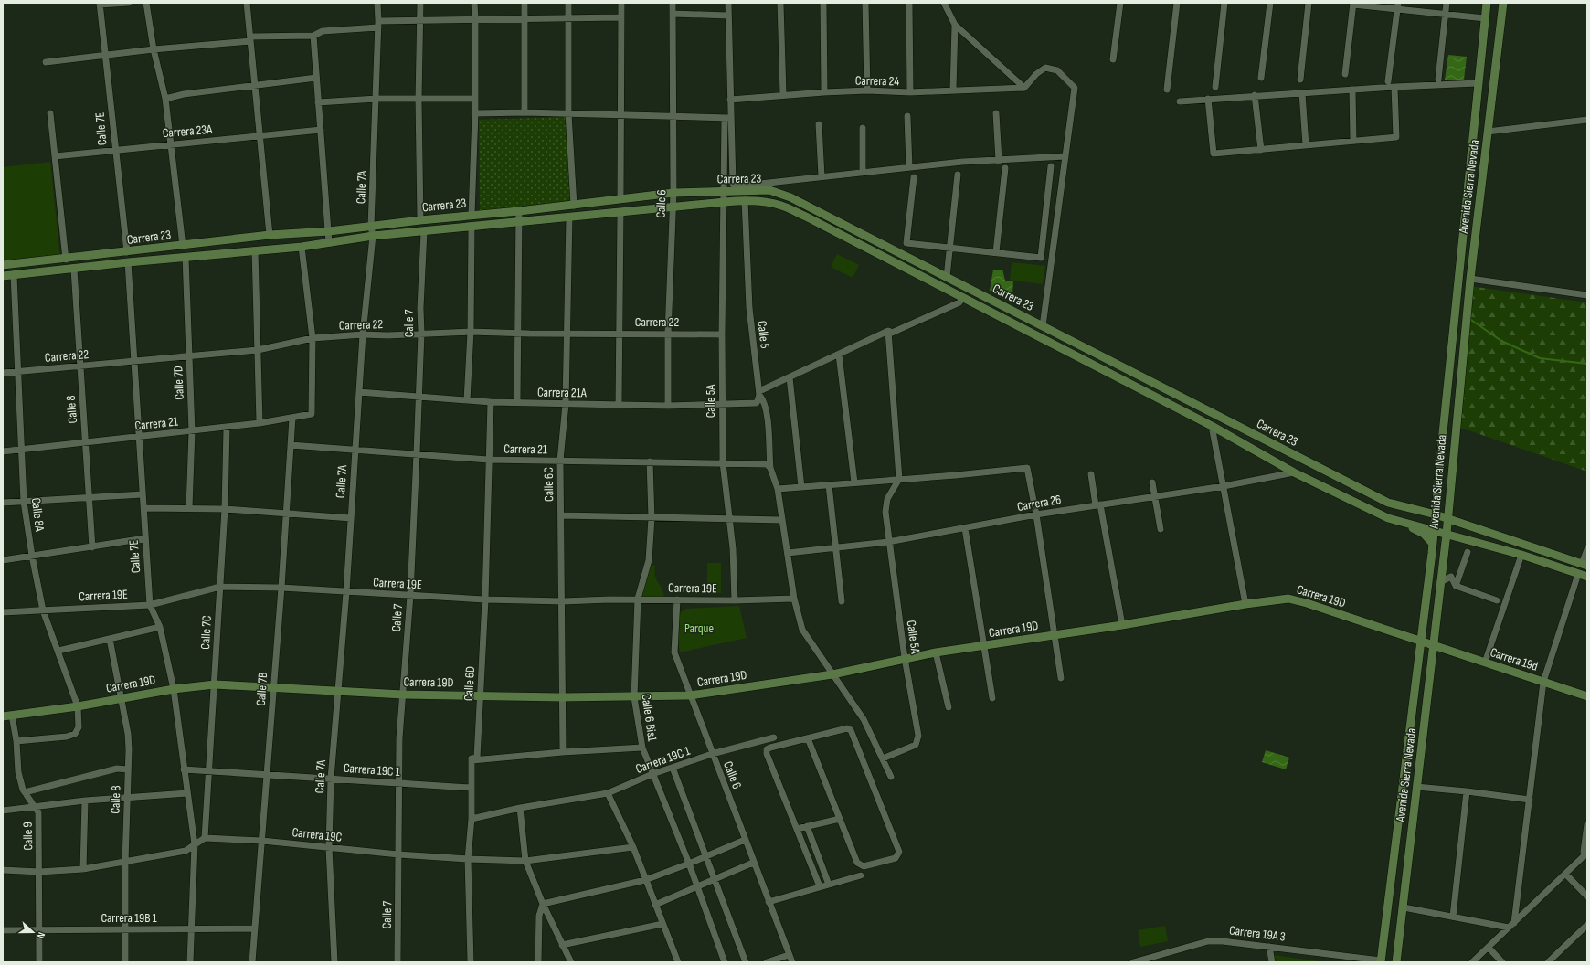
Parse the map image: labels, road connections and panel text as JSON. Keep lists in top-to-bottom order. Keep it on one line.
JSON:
{"streets":{"main road":["Carrera 23","Avenida Sierra Nevada","Carrera 19D","Carrera 19d"],"street":["Carrera 24","Calle 7E","Carrera 23A","Calle 7A","Calle 6","Carrera 22","Calle 7","Calle 5","Calle 7D","Carrera 21A","Calle 5A","Calle 8","Carrera 21","Calle 6C","Carrera 26","Calle 8A","Carrera 19E","Calle 7C","Calle 6D","Calle 7B","Calle 6 Bis1","Carrera 19C 1","Carrera 19C","Calle 9","Carrera 19B 1","Carrera 19A 3"]},"crossings":[["Calle 7E","Carrera 23A"],["Calle 7E","Carrera 23"],["Calle 7E","Carrera 22"],["Calle 7E","Carrera 21"],["Calle 7E","Carrera 19E"],["Calle 7E","Carrera 19D"],["Calle 7E","Carrera 19C 1"],["Carrera 23","Avenida Sierra Nevada"],["Carrera 23","Calle 7A"],["Carrera 23","Calle 6"],["Carrera 23","Calle 7"],["Carrera 23","Calle 5"],["Carrera 23","Calle 7D"],["Carrera 23","Carrera 21A"],["Carrera 23","Calle 5A"],["Carrera 23","Calle 8"],["Carrera 23","Calle 6C"],["Carrera 23","Carrera 26"],["Carrera 23","Calle 8A"],["Avenida Sierra Nevada","Carrera 19D"],["Avenida Sierra Nevada","Carrera 19d"],["Avenida Sierra Nevada","Carrera 19A 3"],["Calle 7A","Carrera 22"],["Calle 7A","Carrera 21A"],["Calle 7A","Carrera 21"],["Calle 7A","Carrera 19E"],["Calle 7A","Carrera 19D"],["Calle 7A","Carrera 19C 1"],["Calle 7A","Carrera 19C"],["Calle 6","Carrera 22"],["Calle 6","Carrera 21A"],["Calle 6","Carrera 19E"],["Calle 6","Carrera 19D"],["Calle 6","Carrera 19C 1"],["Carrera 22","Calle 7"],["Carrera 22","Calle 7D"],["Carrera 22","Calle 5A"],["Carrera 22","Calle 8"],["Carrera 22","Carrera 21"],["Carrera 22","Calle 6C"],["Carrera 22","Calle 8A"],["Calle 7","Carrera 21A"],["Calle 7","Carrera 21"],["Calle 7","Carrera 19E"],["Calle 7","Carrera 19D"],["Calle 7","Carrera 19C 1"],["Calle 7","Carrera 19C"],["Calle 5","Carrera 21A"],["Calle 5","Calle 5A"],["Calle 5","Carrera 21"],["Calle 5","Carrera 26"],["Calle 5","Carrera 19E"],["Calle 5","Carrera 19D"],["Calle 7D","Carrera 21"],["Carrera 21A","Calle 5A"],["Carrera 21A","Calle 6C"],["Carrera 21A","Calle 6D"],["Calle 5A","Carrera 21"],["Calle 5A","Carrera 26"],["Calle 5A","Carrera 19E"],["Calle 5A","Carrera 19D"],["Calle 8","Carrera 21"],["Calle 8","Carrera 19D"],["Calle 8","Carrera 19B 1"],["Carrera 21","Calle 6C"],["Carrera 21","Calle 8A"],["Carrera 21","Calle 7C"],["Carrera 21","Calle 6D"],["Carrera 21","Calle 7B"],["Carrera 21","Calle 6 Bis1"],["Calle 6C","Carrera 19E"],["Calle 6C","Carrera 19D"],["Calle 8A","Carrera 19E"],["Calle 8A","Carrera 19D"],["Calle 8A","Calle 9"],["Carrera 19E","Calle 7C"],["Carrera 19E","Calle 6D"],["Carrera 19E","Calle 7B"],["Carrera 19E","Calle 6 Bis1"],["Carrera 19D","Calle 7C"],["Carrera 19D","Carrera 19d"],["Carrera 19D","Calle 6D"],["Carrera 19D","Calle 7B"],["Carrera 19D","Calle 6 Bis1"],["Carrera 19D","Calle 9"],["Calle 7C","Carrera 19C 1"],["Calle 7C","Carrera 19C"],["Calle 6D","Carrera 19C 1"],["Calle 6D","Carrera 19C"],["Calle 7B","Carrera 19C 1"],["Calle 7B","Carrera 19C"],["Calle 7B","Carrera 19B 1"],["Calle 6 Bis1","Carrera 19C 1"],["Calle 9","Carrera 19B 1"]],"parks":["Parque"],"north":"right"}
